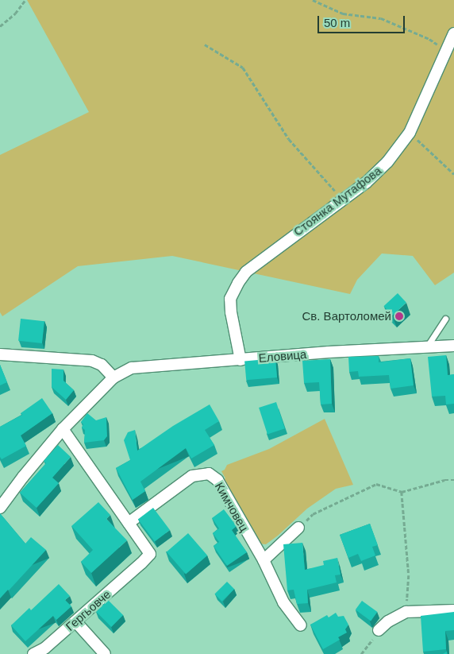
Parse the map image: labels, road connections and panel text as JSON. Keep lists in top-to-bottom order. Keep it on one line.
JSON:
{"streets":{"street":["Стоянка Мутафова","Еловица","Кимчовец","Гергьовче"]},"crossings":[["Стоянка Мутафова","Еловица"],["Кимчовец","Гергьовче"]],"places":["Св. Вартоломей"],"scale_bar":"50 m"}
